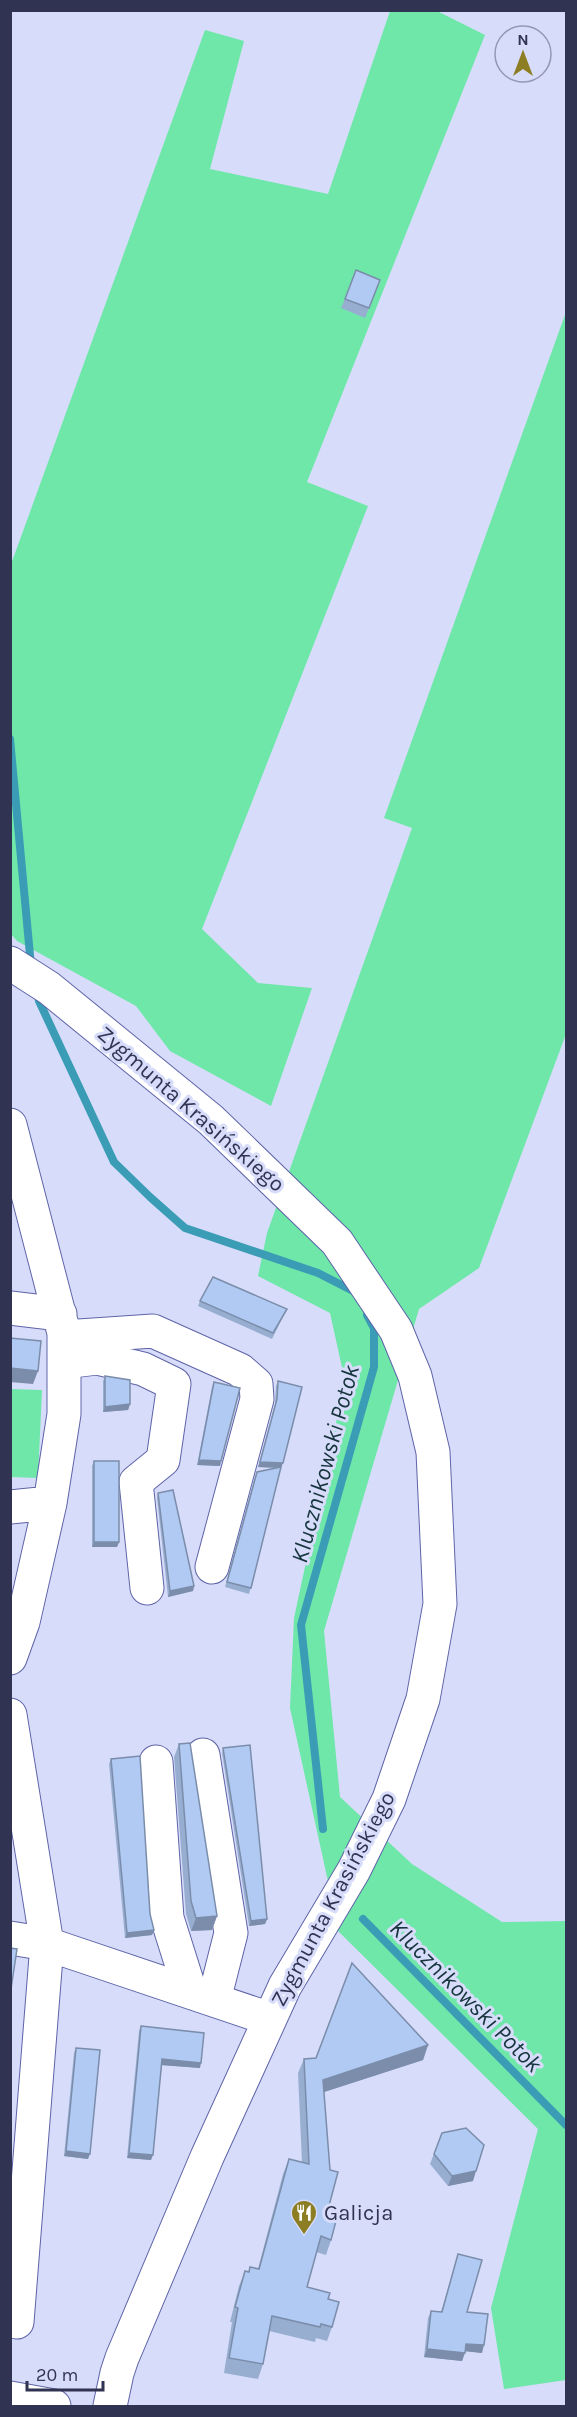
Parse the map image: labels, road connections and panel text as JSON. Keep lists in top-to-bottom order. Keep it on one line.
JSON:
{"streets":{"street":["Zygmunta Krasińskiego"]},"water":["Klucznikowski Potok"],"places":{"restaurant":["Galicja"]},"scale_bar":"20 m","north":"top"}
